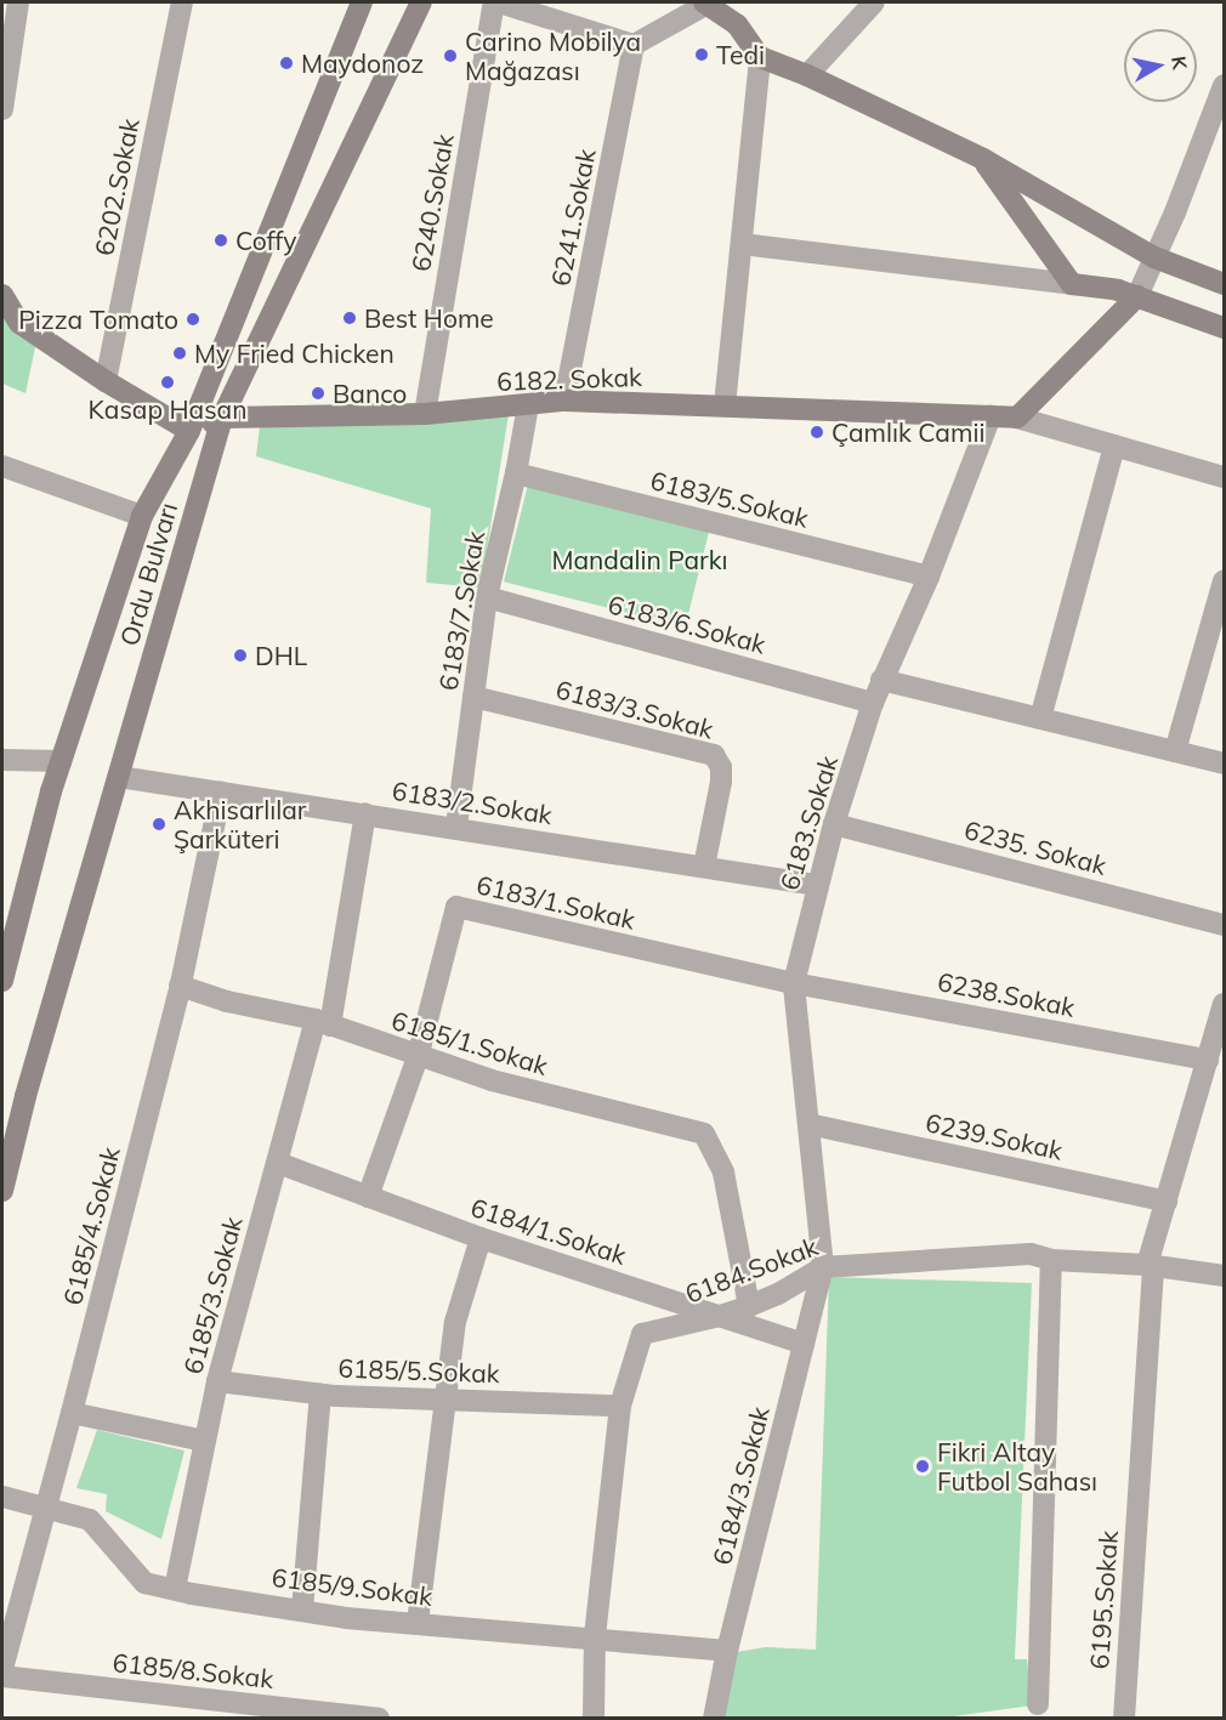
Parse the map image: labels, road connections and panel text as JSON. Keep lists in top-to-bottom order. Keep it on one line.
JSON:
{"streets":{"main road":["6182. Sokak","Ordu Bulvarı"],"street":["6202.Sokak","6240.Sokak","6241.Sokak","6183/5.Sokak","6183/7.Sokak","6183/6.Sokak","6183/3.Sokak","6183/2.Sokak","6183.Sokak","6235. Sokak","6183/1.Sokak","6238.Sokak","6185/1.Sokak","6239.Sokak","6185/4.Sokak","6184/1.Sokak","6184.Sokak","6185/3.Sokak","6185/5.Sokak","6184/3.Sokak","6185/9.Sokak","6195.Sokak","6185/8.Sokak"]},"crossings":[["6240.Sokak","6182. Sokak"],["6241.Sokak","6182. Sokak"],["6182. Sokak","Ordu Bulvarı"],["6182. Sokak","6183/7.Sokak"],["6182. Sokak","6183.Sokak"],["6183/5.Sokak","6183/7.Sokak"],["6183/5.Sokak","6183.Sokak"],["Ordu Bulvarı","6183/2.Sokak"],["6183/7.Sokak","6183/6.Sokak"],["6183/7.Sokak","6183/3.Sokak"],["6183/7.Sokak","6183/2.Sokak"],["6183/6.Sokak","6183.Sokak"],["6183/3.Sokak","6183/2.Sokak"],["6183/2.Sokak","6183.Sokak"],["6183/2.Sokak","6185/4.Sokak"],["6183/2.Sokak","6185/3.Sokak"],["6183.Sokak","6235. Sokak"],["6183.Sokak","6183/1.Sokak"],["6183.Sokak","6238.Sokak"],["6183.Sokak","6239.Sokak"],["6183.Sokak","6184.Sokak"],["6183.Sokak","6184/3.Sokak"],["6183/1.Sokak","6238.Sokak"],["6183/1.Sokak","6185/1.Sokak"],["6238.Sokak","6195.Sokak"],["6185/1.Sokak","6185/4.Sokak"],["6185/1.Sokak","6184.Sokak"],["6185/1.Sokak","6185/3.Sokak"],["6239.Sokak","6195.Sokak"],["6185/4.Sokak","6185/9.Sokak"],["6184/1.Sokak","6184.Sokak"],["6184/1.Sokak","6185/3.Sokak"],["6184/1.Sokak","6184/3.Sokak"],["6184.Sokak","6185/5.Sokak"],["6184.Sokak","6184/3.Sokak"],["6184.Sokak","6185/9.Sokak"],["6184.Sokak","6195.Sokak"],["6185/3.Sokak","6185/5.Sokak"],["6185/3.Sokak","6185/9.Sokak"],["6184/3.Sokak","6185/9.Sokak"]],"parks":["Mandalin Parkı"],"places":["Tedi","Carino Mobilya Mağazası","Maydonoz","Coffy","Best Home","Pizza Tomato","My Fried Chicken","Kasap Hasan","Banco","Çamlık Camii","DHL","Akhisarlılar Şarküteri","Fikri Altay Futbol Sahası"],"north":"right"}
